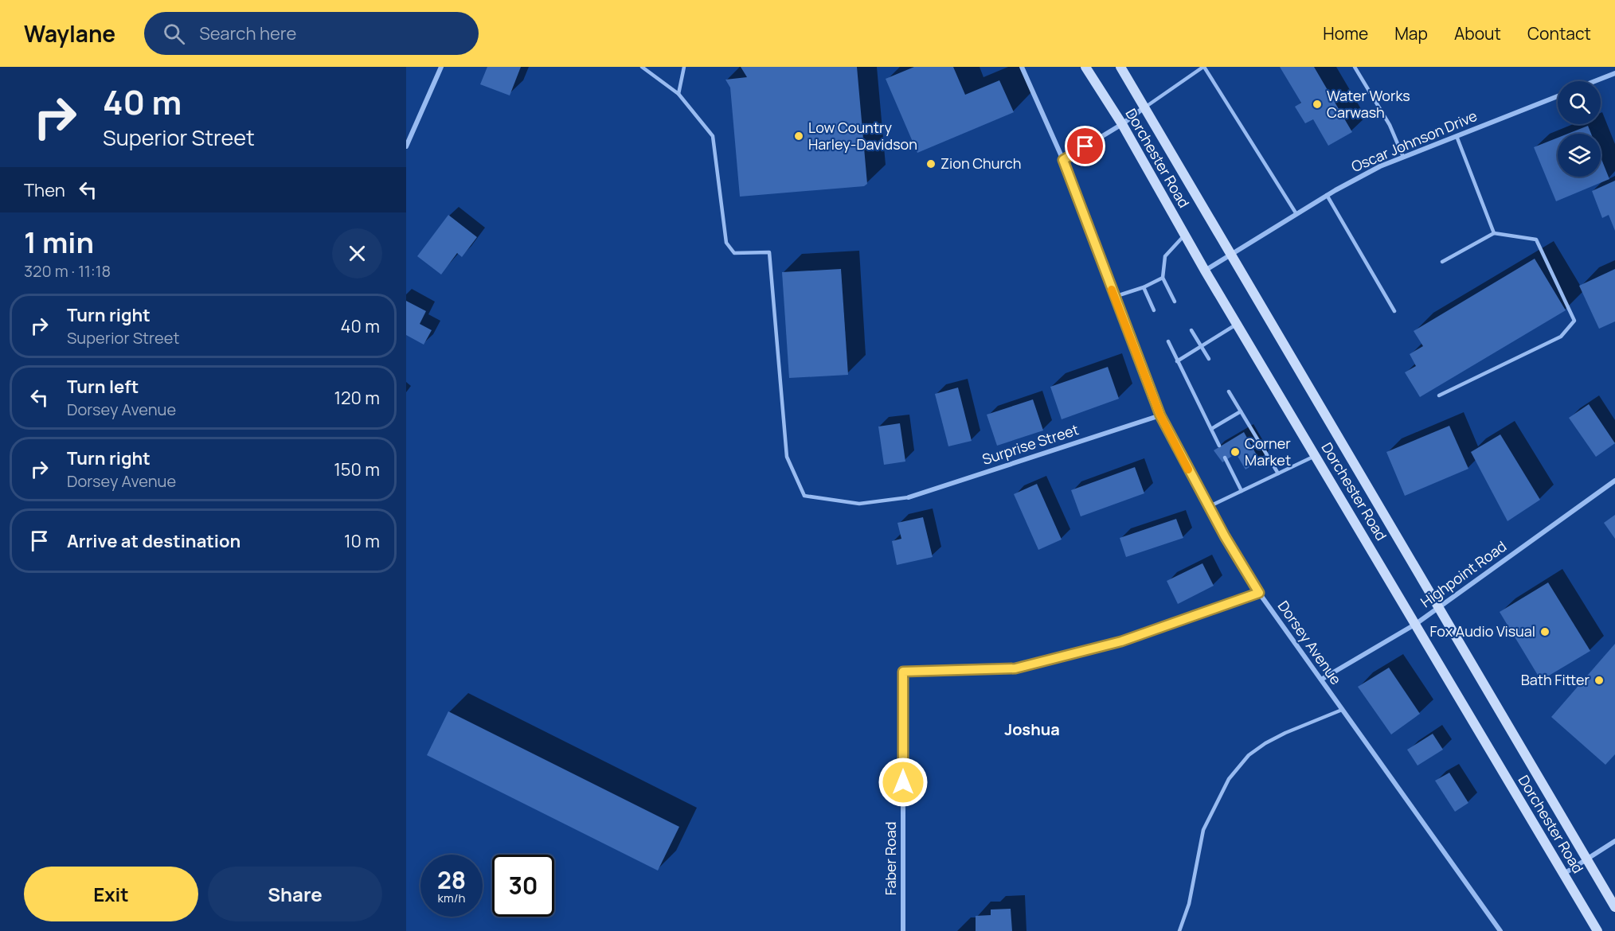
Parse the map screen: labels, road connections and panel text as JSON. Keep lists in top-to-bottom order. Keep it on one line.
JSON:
{"streets":{"main road":["Dorchester Road"],"street":["Oscar Johnson Drive","Surprise Street","Highpoint Road","Dorsey Avenue","Faber Road"]},"crossings":[["Oscar Johnson Drive","Dorchester Road"],["Dorchester Road","Highpoint Road"],["Surprise Street","Dorsey Avenue"],["Highpoint Road","Dorsey Avenue"],["Dorsey Avenue","Faber Road"]],"districts":["Joshua"],"places":["Water Works Carwash","Low Country Harley-Davidson","Zion Church","Corner Market","Fox Audio Visual","Bath Fitter"],"page":{"header":"Waylane","search":"Search here","nav":["Home","Map","About","Contact"],"turn":["40 m","Superior Street"],"then":"Then","heading":["1 min","320 m · 11:18"],"list":[{"name":"Turn right","note":"Superior Street","value":"40 m"},{"name":"Turn left","note":"Dorsey Avenue","value":"120 m"},{"name":"Turn right","note":"Dorsey Avenue","value":"150 m"},{"name":"Arrive at destination","value":"10 m"}],"speed":"28 km/h","limit":"30","buttons":["Exit","Share"]}}
